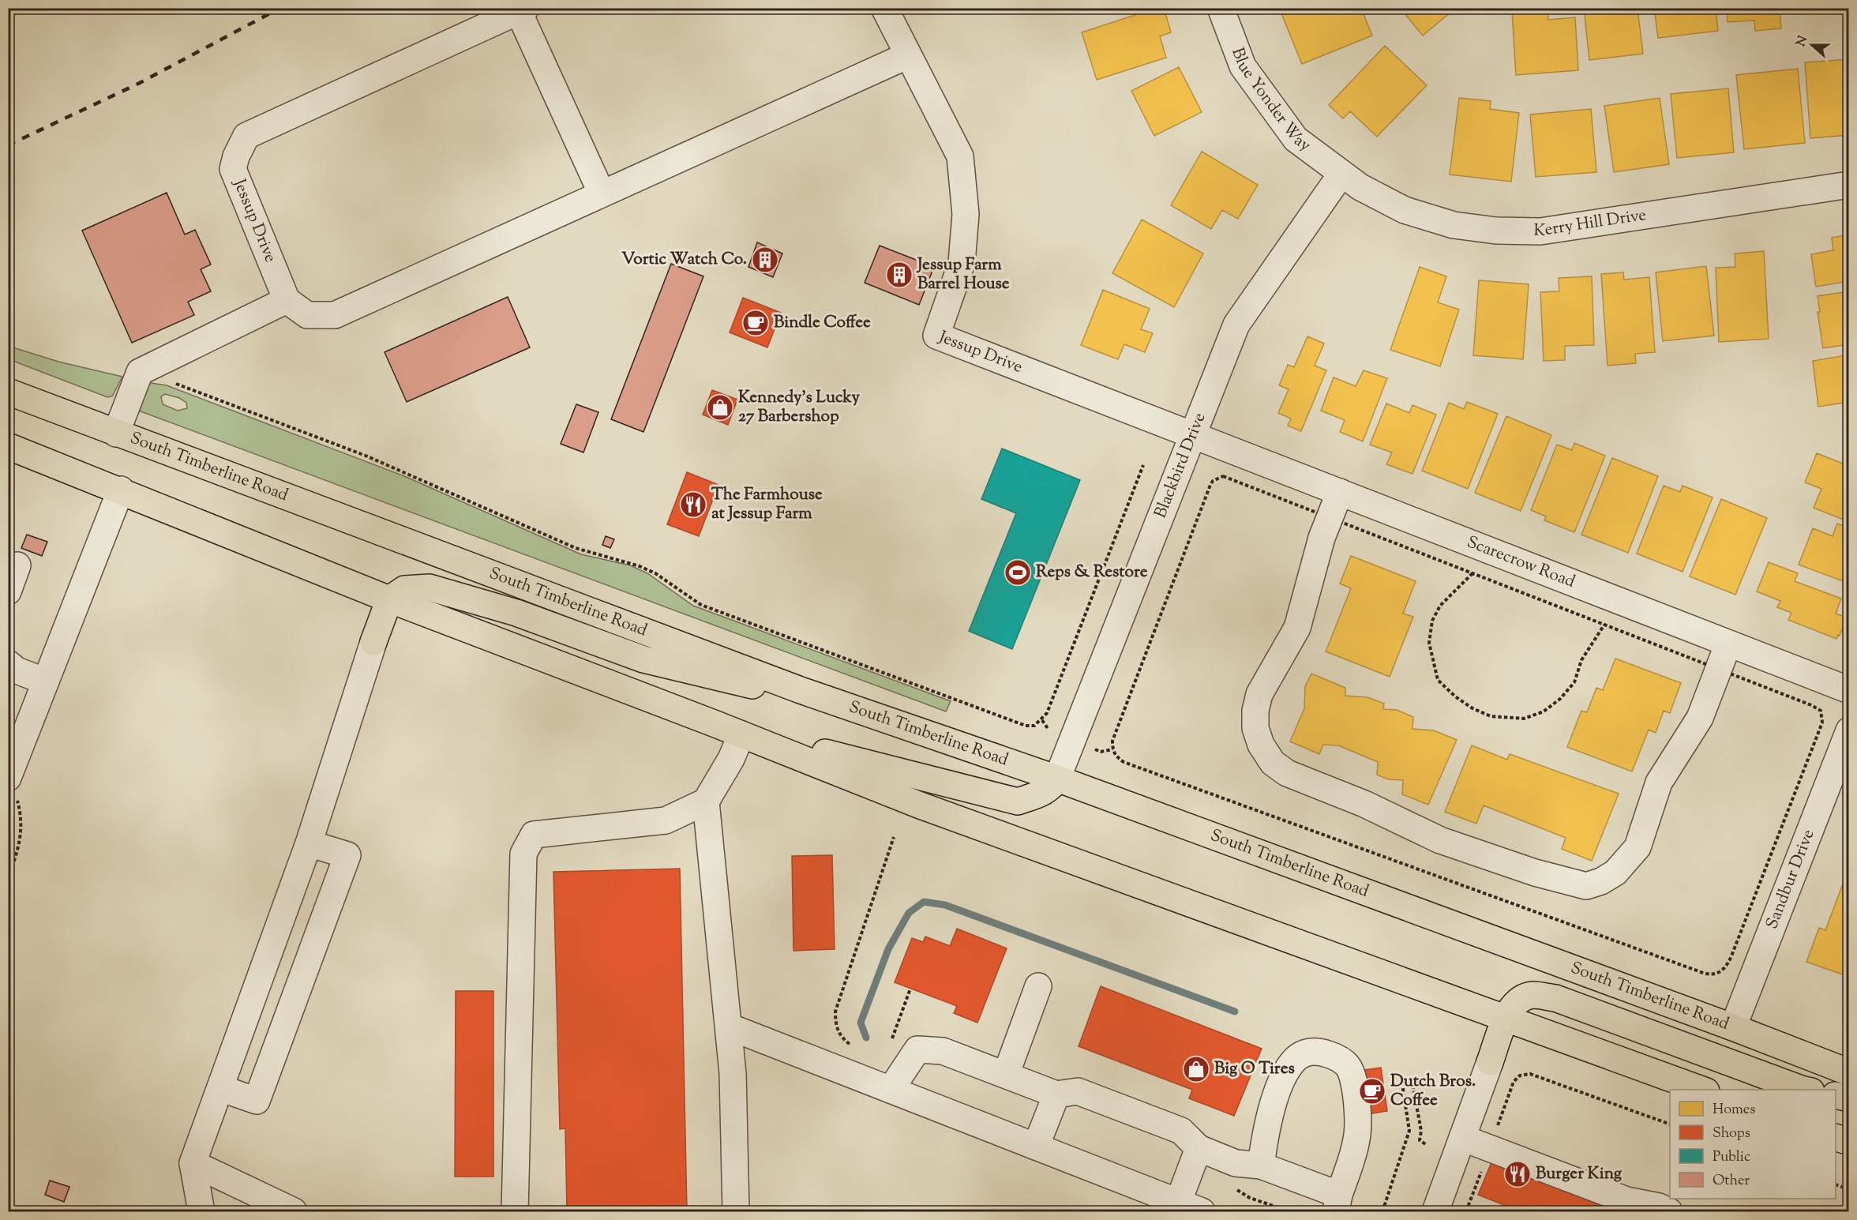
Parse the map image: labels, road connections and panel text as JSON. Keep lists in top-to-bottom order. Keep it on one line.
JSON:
{"streets":{"main road":["South Timberline Road"],"street":["Blue Yonder Way","Jessup Drive","Kerry Hill Drive","Blackbird Drive","Scarecrow Road","Sandbur Drive"]},"crossings":[["Blue Yonder Way","Kerry Hill Drive"],["Blue Yonder Way","Blackbird Drive"],["Jessup Drive","Blackbird Drive"],["Jessup Drive","Scarecrow Road"],["Kerry Hill Drive","Blackbird Drive"],["Blackbird Drive","South Timberline Road"],["Blackbird Drive","Scarecrow Road"],["South Timberline Road","Sandbur Drive"]],"places":{"building":["Vortic Watch Co.","Jessup Farm Barrel House"],"cafe":["Bindle Coffee","Dutch Bros. Coffee"],"shop":["Kennedy's Lucky 27 Barbershop","Big O Tires"],"restaurant":["The Farmhouse at Jessup Farm","Burger King"],"sports":["Reps & Restore"]},"legend":["Homes","Shops","Public","Other"],"north":"left"}
